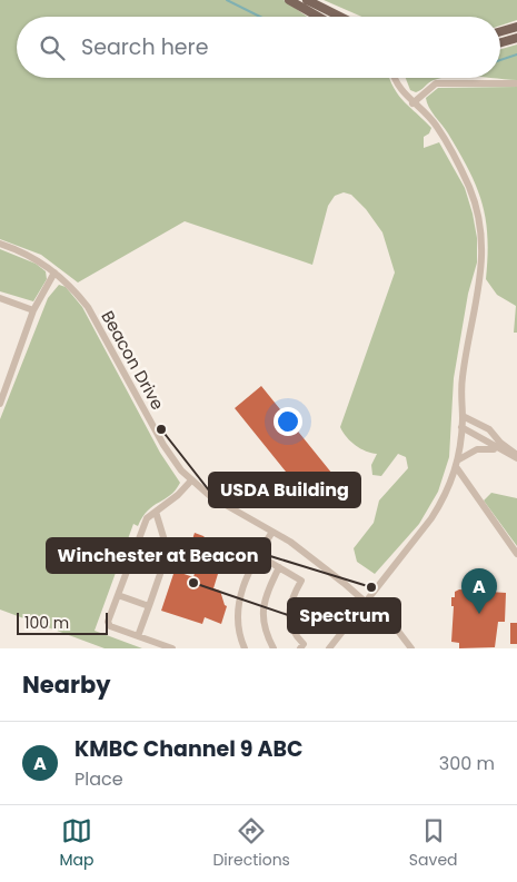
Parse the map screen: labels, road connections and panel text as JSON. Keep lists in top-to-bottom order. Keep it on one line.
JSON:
{"streets":{"street":["Beacon Drive"]},"places":["USDA Building","Spectrum","Winchester at Beacon"],"scale_bar":"100 m","page":{"search":"Search here","pins":"A","scale":"100 m","heading":"Nearby","list":[{"mark":"A","name":"KMBC Channel 9 ABC","note":"Place","value":"300 m"}],"nav":["Map","Directions","Saved"]}}
